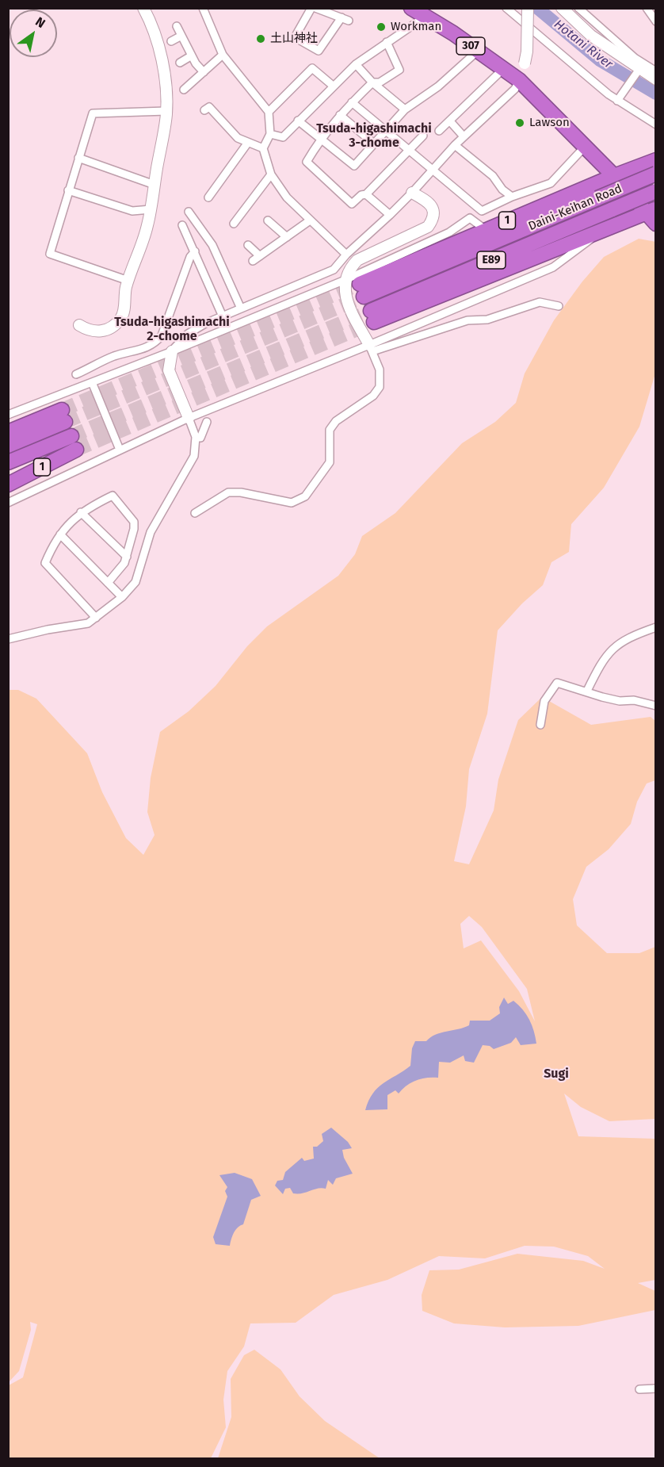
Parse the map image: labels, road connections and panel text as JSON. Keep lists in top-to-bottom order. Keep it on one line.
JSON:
{"streets":{"highway":["307","Daini-Keihan Road","1","E89"]},"crossings":[["307","1"],["Daini-Keihan Road","1"]],"districts":["Tsuda-higashimachi 3-chome","Tsuda-higashimachi 2-chome","Sugi"],"water":["Hotani River"],"places":["Workman","土山神社","Lawson"],"north":"top right"}
